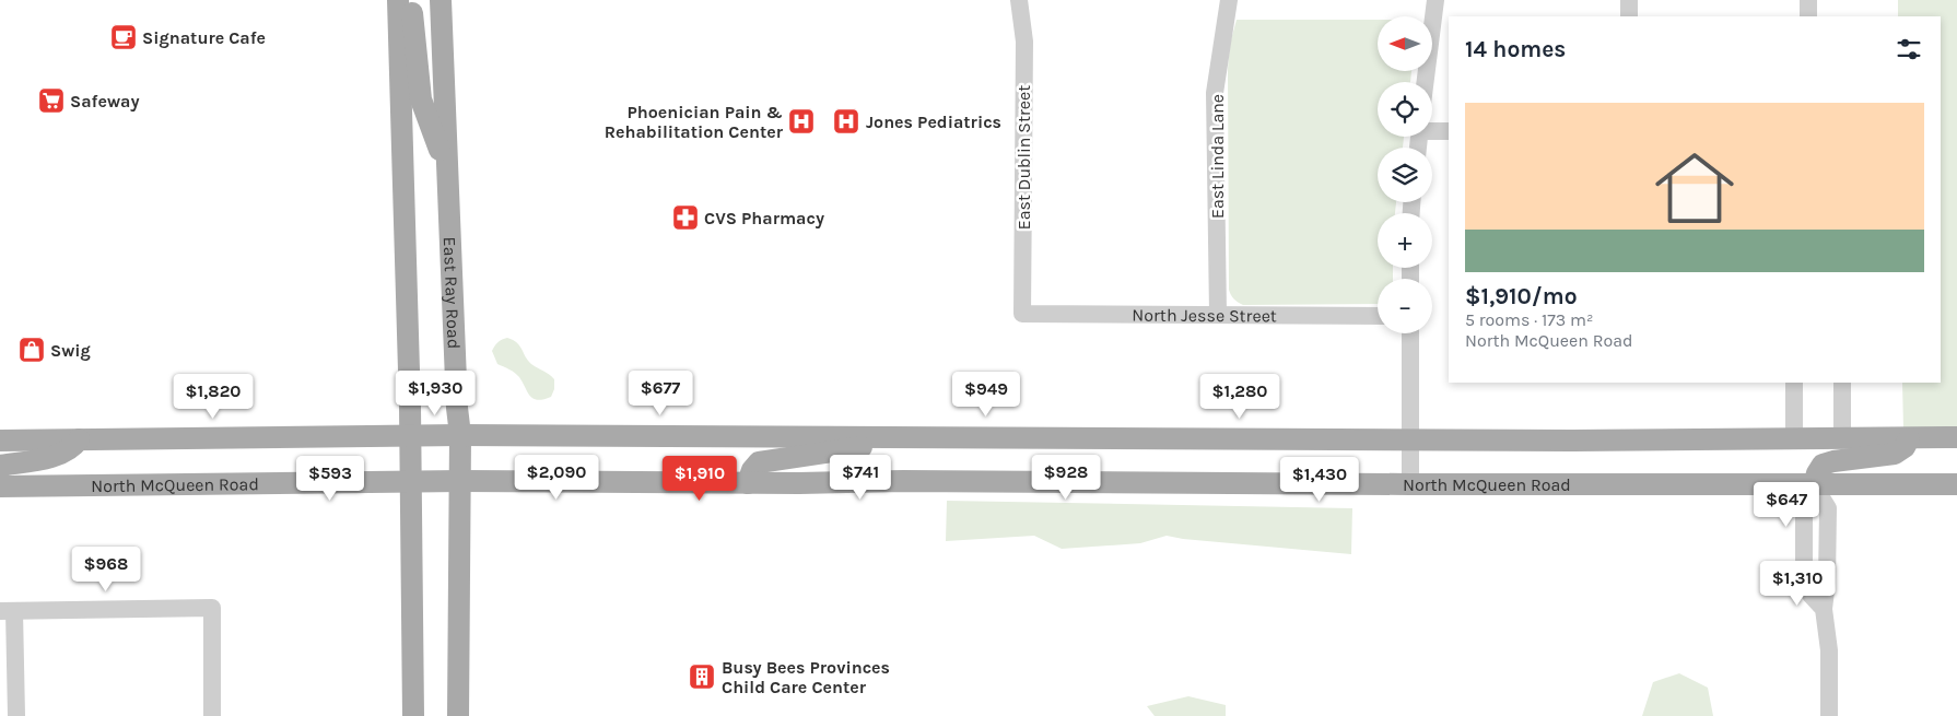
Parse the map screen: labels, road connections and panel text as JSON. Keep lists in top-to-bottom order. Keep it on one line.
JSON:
{"streets":{"main road":["East Ray Road","North McQueen Road"],"street":["East Linda Lane","East Dublin Street","North Jesse Street"]},"crossings":[["East Linda Lane","North Jesse Street"],["East Dublin Street","North Jesse Street"],["East Ray Road","North McQueen Road"]],"places":{"cafe":["Signature Cafe"],"supermarket":["Safeway"],"hospital":["Phoenician Pain & Rehabilitation Center","Jones Pediatrics"],"pharmacy":["CVS Pharmacy"],"shop":["Swig"],"building":["Busy Bees Provinces Child Care Center"]},"north":"left","page":{"map_buttons":["+","−"],"heading":"14 homes","list":[{"name":"$1,910/mo","note":"5 rooms · 173 m² · North McQueen Road"}],"price":["$1,930","$677","$949","$1,820","$1,280","$2,090","$741","$928","$593","$1,910","$1,430","$647","$968","$1,310"]}}
